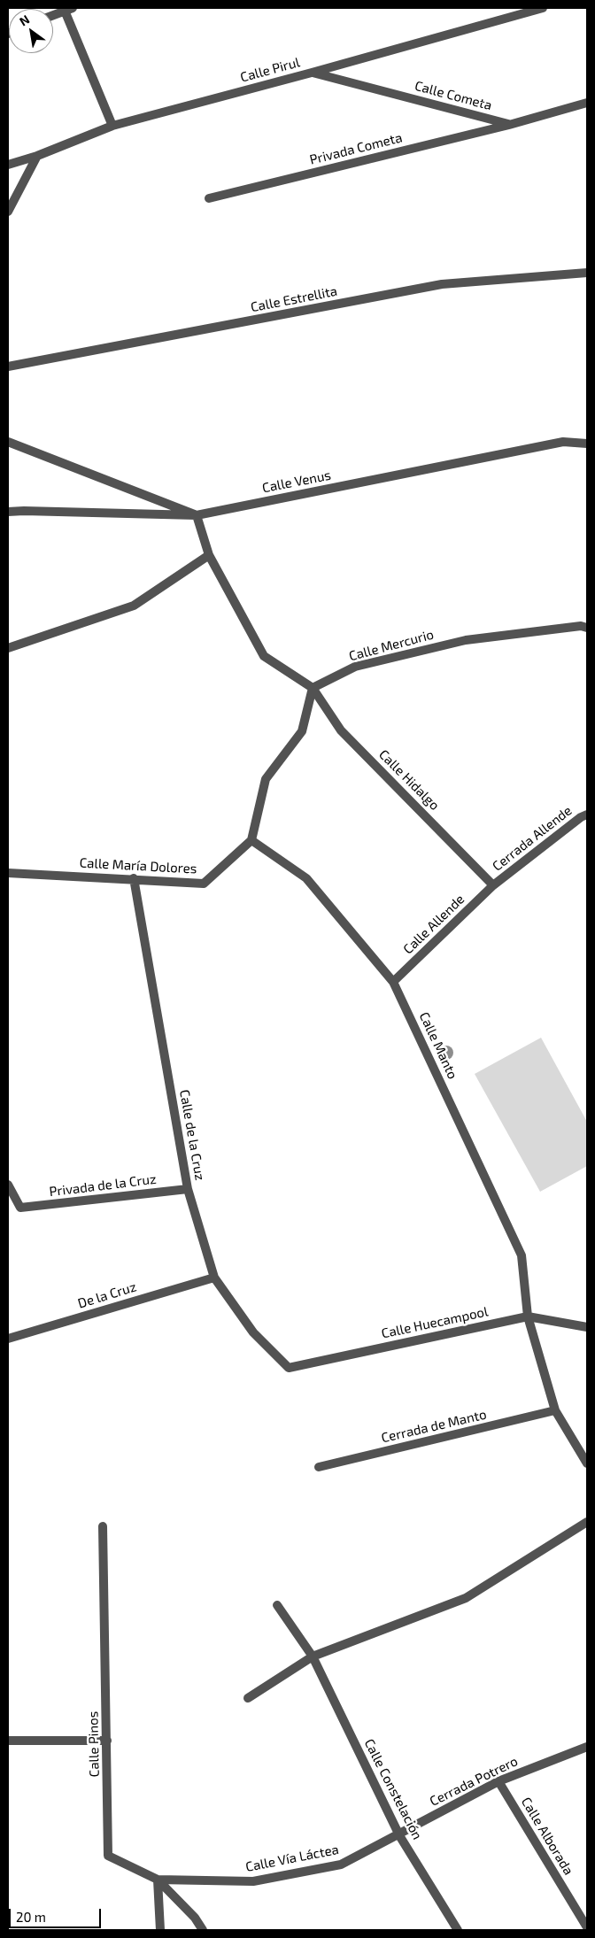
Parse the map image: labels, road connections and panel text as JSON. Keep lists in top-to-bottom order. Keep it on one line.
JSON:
{"streets":{"street":["Calle Pirul","Calle Cometa","Privada Cometa","Calle Estrellita","Calle Venus","Calle Mercurio","Calle Hidalgo","Cerrada Allende","Calle María Dolores","Calle Allende","Calle Manto","Calle de la Cruz","Privada de la Cruz","De la Cruz","Calle Huecampool","Cerrada de Manto","Calle Pinos","Cerrada Potrero","Calle Constelación","Calle Alborada","Calle Vía Láctea"]},"crossings":[["Calle Pirul","Calle Cometa"],["Calle Cometa","Privada Cometa"],["Calle Mercurio","Calle Hidalgo"],["Calle Hidalgo","Cerrada Allende"],["Calle Hidalgo","Calle Allende"],["Cerrada Allende","Calle Allende"],["Calle María Dolores","Calle Manto"],["Calle María Dolores","Calle de la Cruz"],["Calle Allende","Calle Manto"],["Calle Manto","Calle Huecampool"],["Calle Manto","Cerrada de Manto"],["Calle de la Cruz","Privada de la Cruz"],["Calle de la Cruz","De la Cruz"],["Calle de la Cruz","Calle Huecampool"],["Calle Pinos","Calle Vía Láctea"],["Cerrada Potrero","Calle Constelación"],["Cerrada Potrero","Calle Alborada"],["Cerrada Potrero","Calle Vía Láctea"],["Calle Constelación","Calle Vía Láctea"]],"scale_bar":"20 m","north":"top left"}
